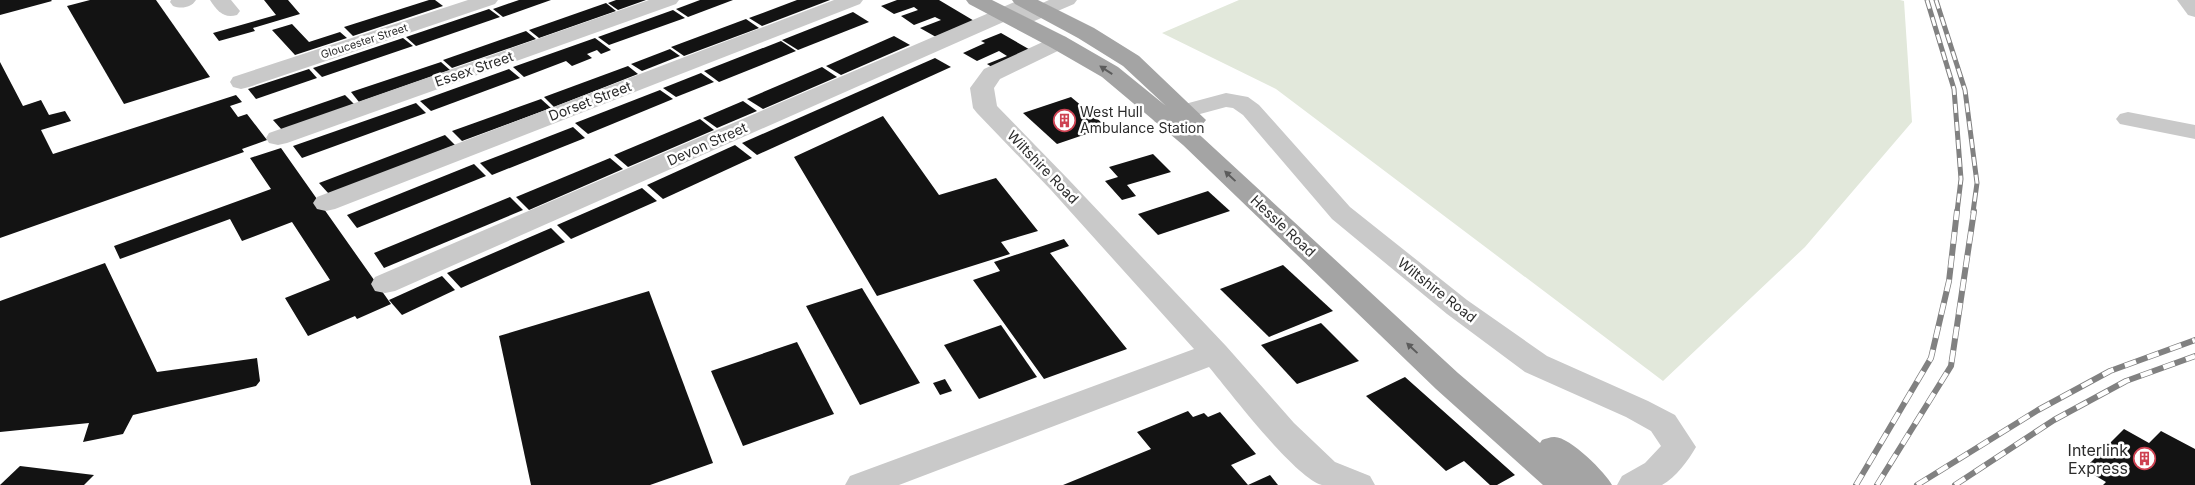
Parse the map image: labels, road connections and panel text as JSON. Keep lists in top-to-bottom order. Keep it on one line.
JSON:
{"streets":{"main road":["Hessle Road"],"street":["Gloucester Street","Essex Street","Dorset Street","Devon Street","Wiltshire Road"]},"crossings":[["Devon Street","Hessle Road"],["Wiltshire Road","Hessle Road"]],"places":{"building":["West Hull Ambulance Station","Interlink Express"]}}
